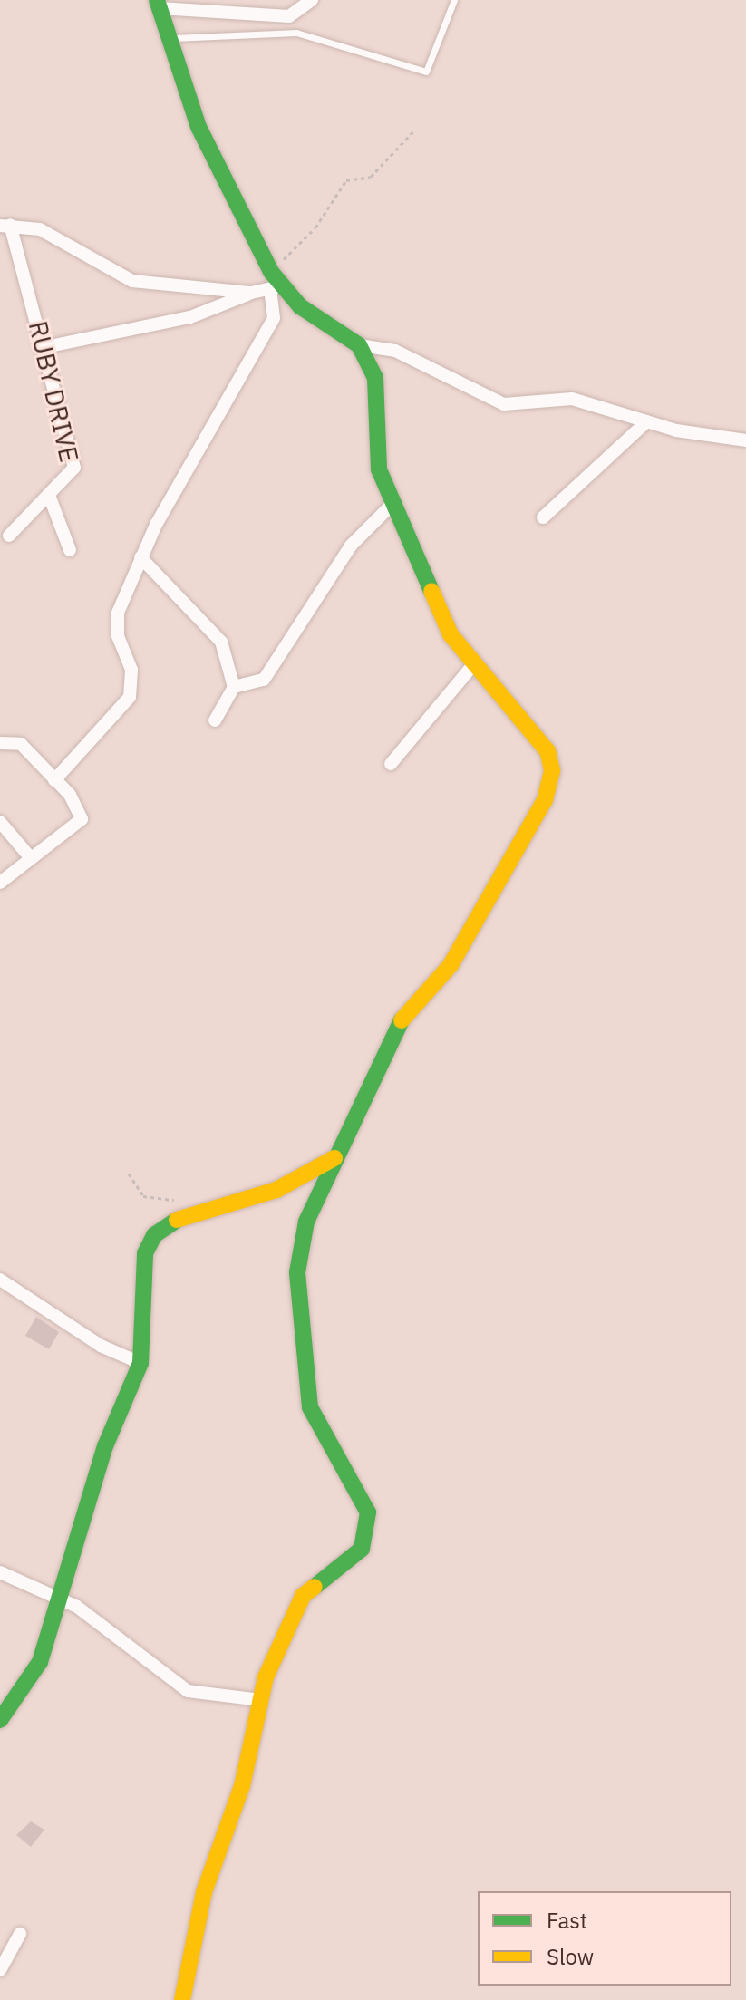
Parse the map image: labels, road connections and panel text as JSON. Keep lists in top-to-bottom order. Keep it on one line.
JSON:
{"streets":{"street":["RUBY DRIVE"]},"legend":["Fast","Slow"]}
